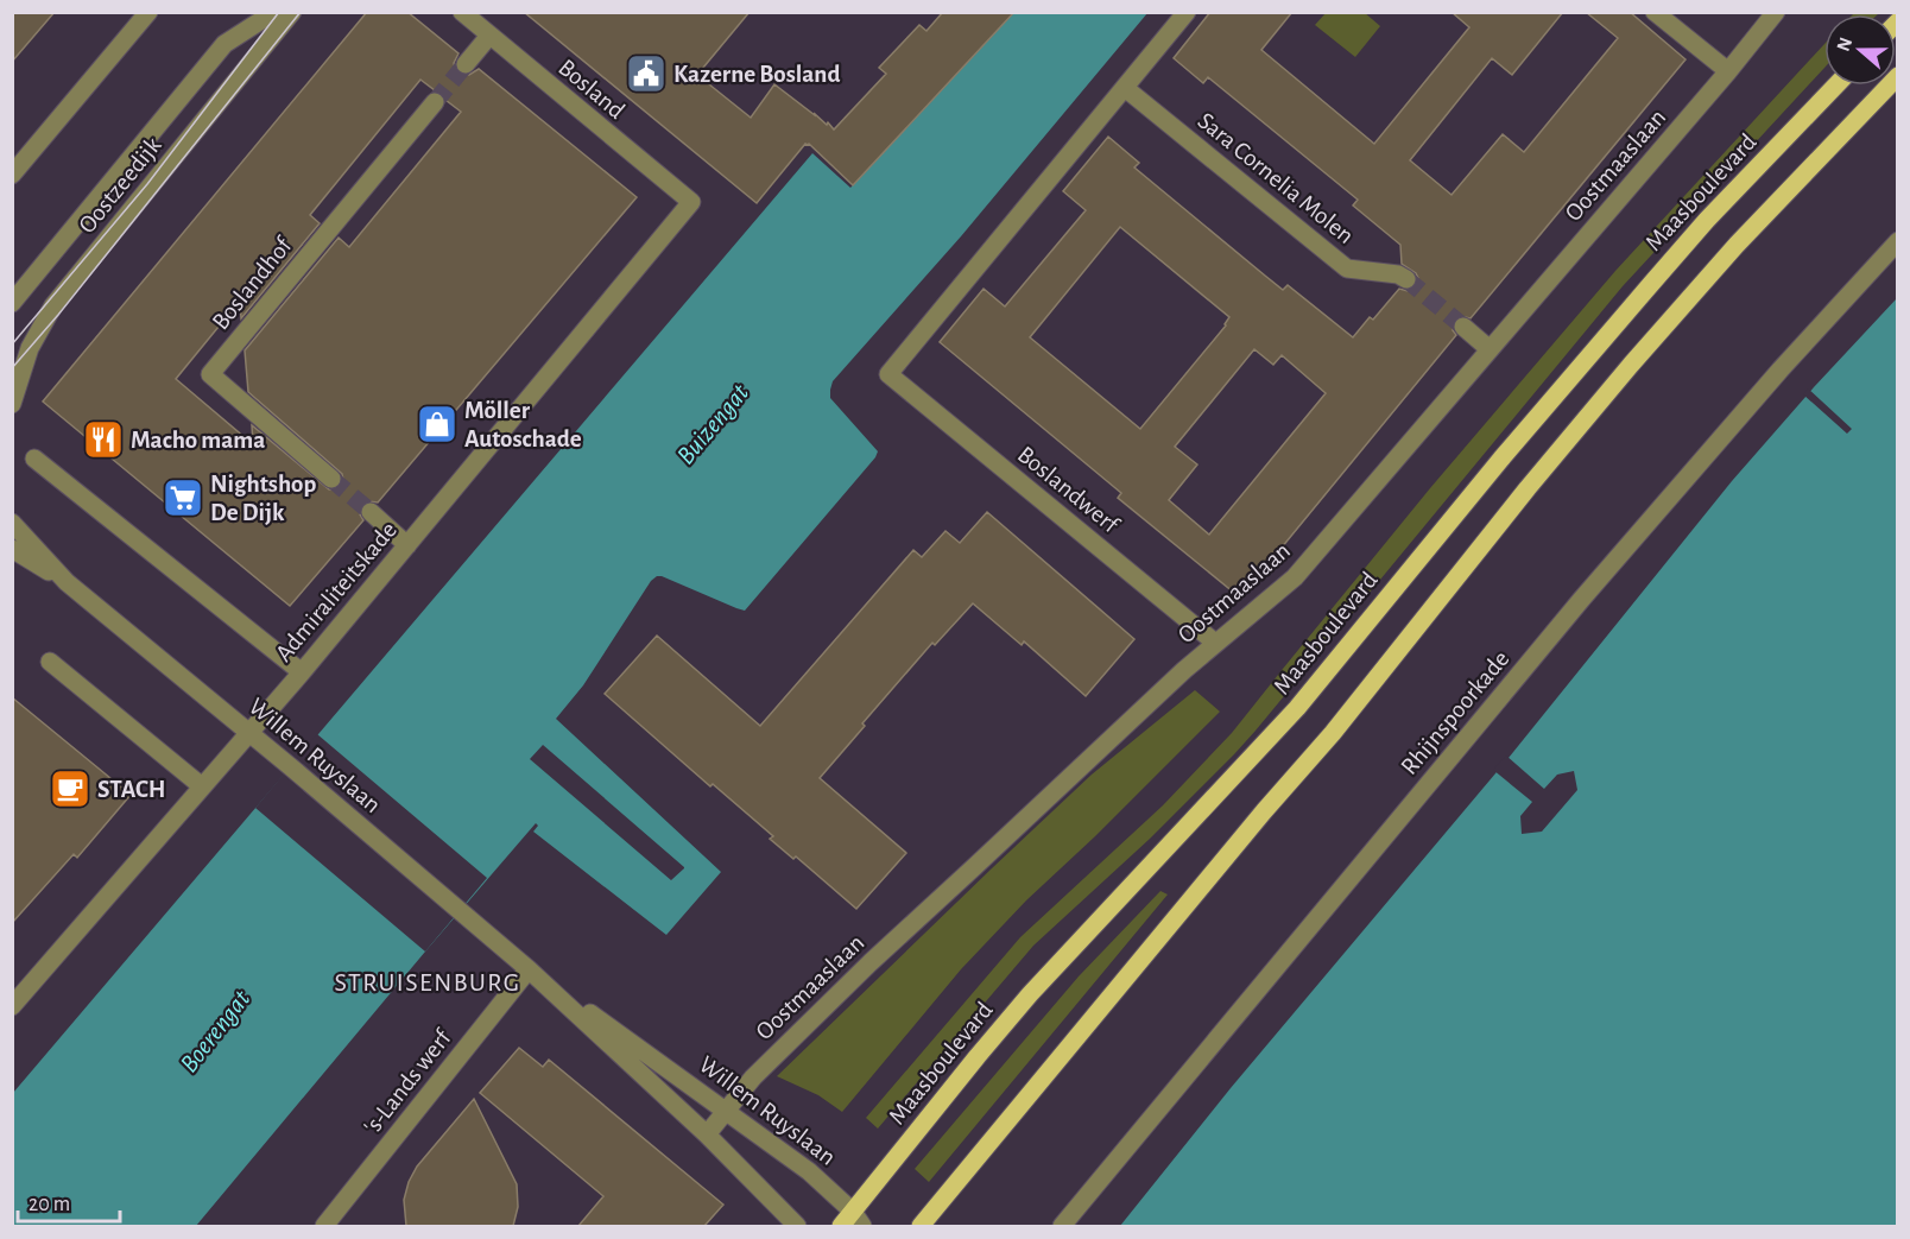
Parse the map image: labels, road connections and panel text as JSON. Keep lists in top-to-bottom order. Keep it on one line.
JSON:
{"streets":{"main road":["Maasboulevard"],"street":["Bosland","Oostmaaslaan","Sara Cornelia Molen","Oostzeedijk","Boslandhof","Boslandwerf","Admiraliteitskade","Rhijnspoorkade","Willem Ruyslaan","'s-Lands werf"]},"crossings":[["Bosland","Admiraliteitskade"],["Oostmaaslaan","Boslandwerf"],["Oostmaaslaan","Willem Ruyslaan"],["Sara Cornelia Molen","Boslandwerf"],["Maasboulevard","Willem Ruyslaan"],["Admiraliteitskade","Willem Ruyslaan"],["Willem Ruyslaan","'s-Lands werf"]],"districts":["STRUISENBURG"],"water":["Buizengat","Boerengat"],"places":{"public building":["Kazerne Bosland"],"shop":["Möller Autoschade"],"restaurant":["Macho mama"],"supermarket":["Nightshop De Dijk"],"cafe":["STACH"]},"scale_bar":"20 m","north":"left"}
